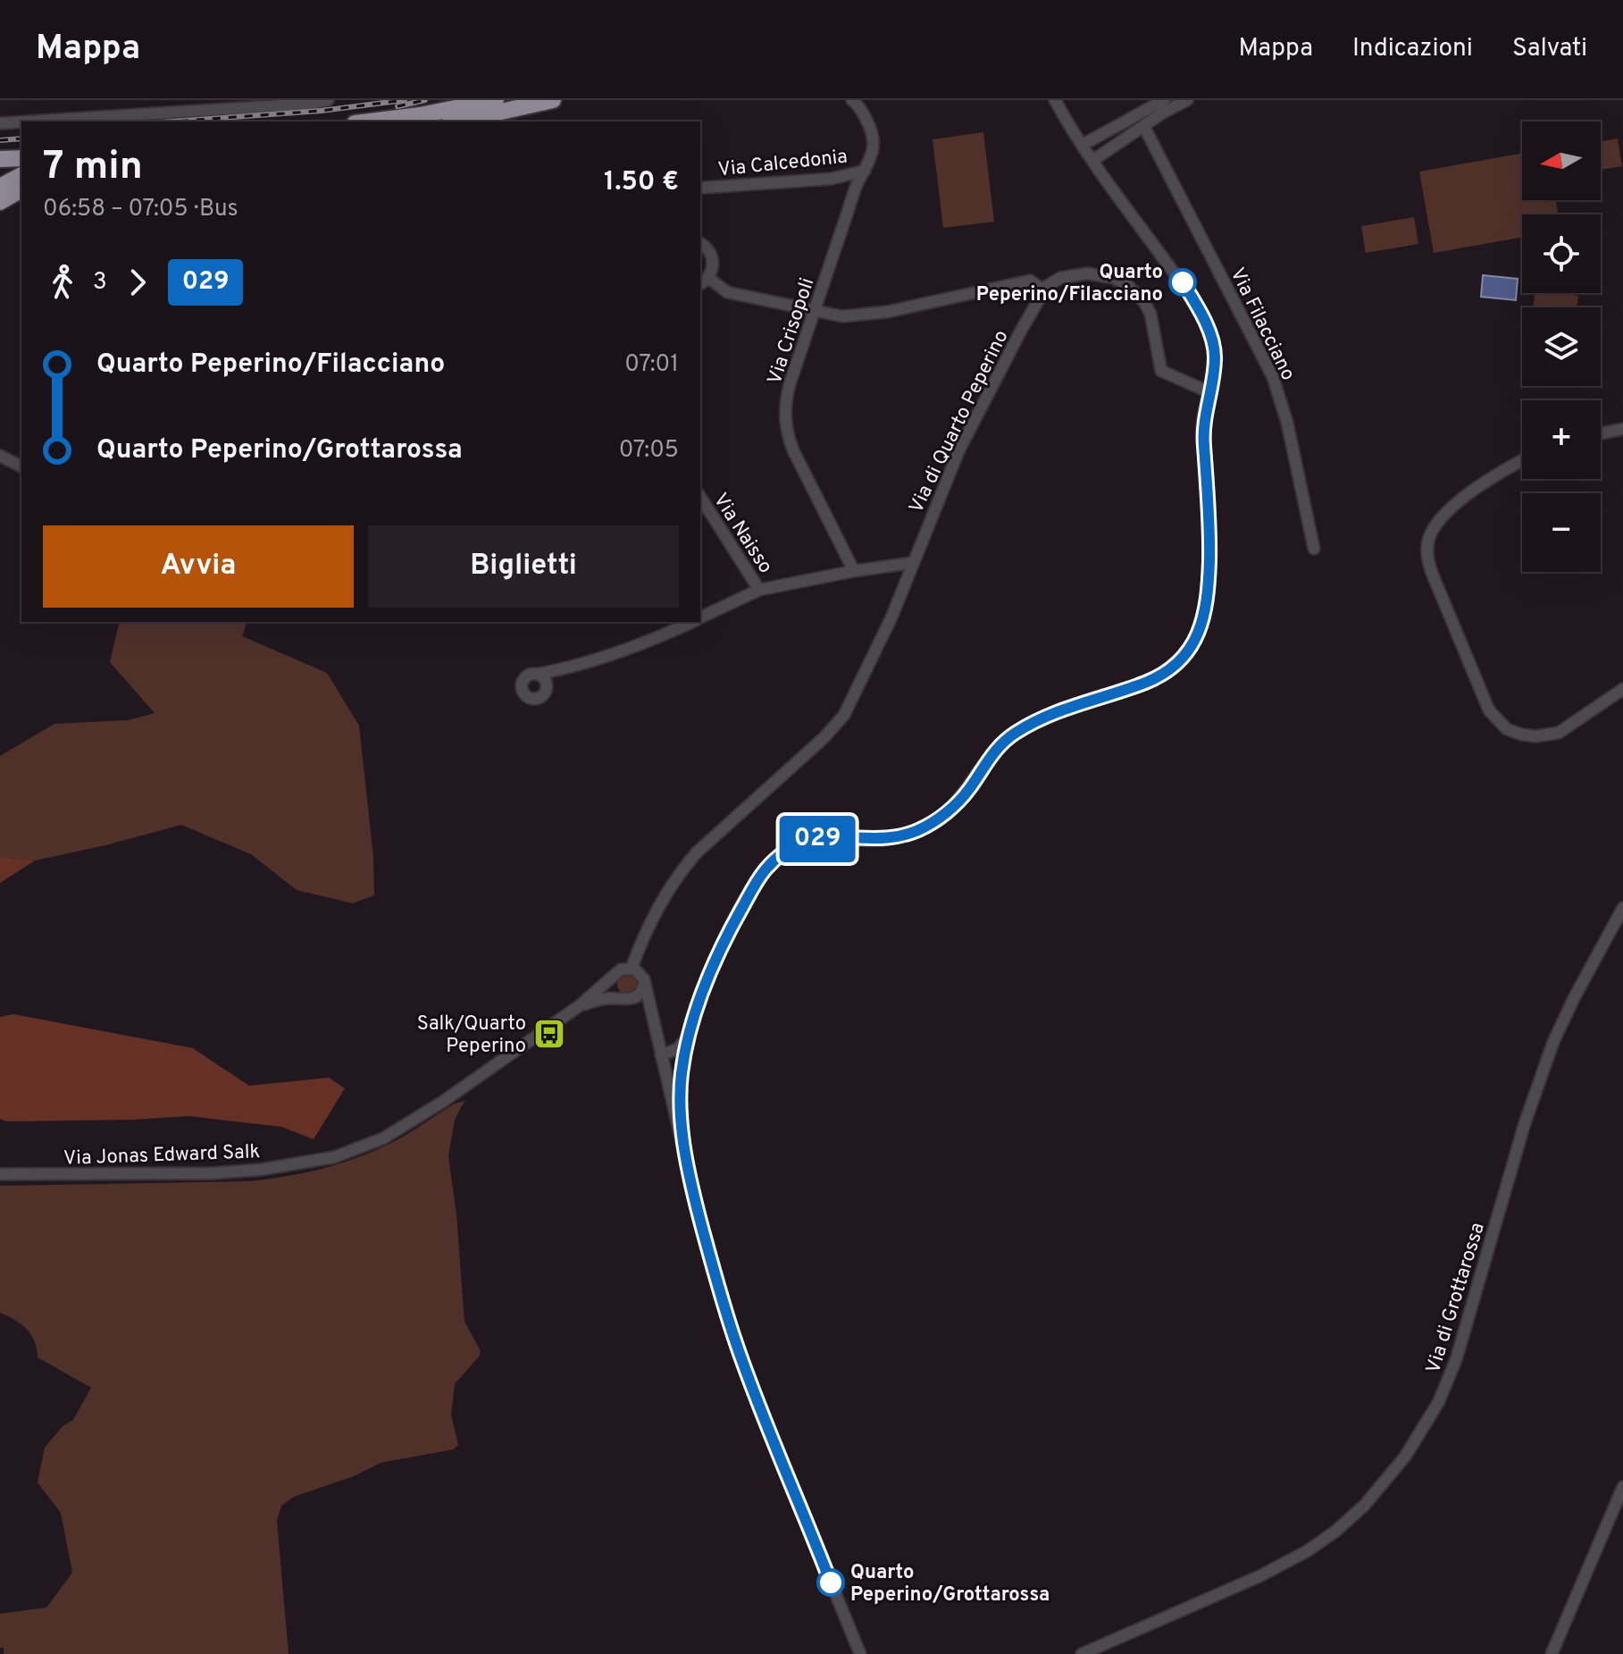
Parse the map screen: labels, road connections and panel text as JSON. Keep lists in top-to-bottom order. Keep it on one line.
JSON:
{"streets":{"street":["Via Calcedonia","Via Filacciano","Via Crisopoli","Via di Quarto Peperino","Via Naisso","Via Jonas Edward Salk","Via di Grottarossa"]},"crossings":[["Via Calcedonia","Via Crisopoli"],["Via di Quarto Peperino","Via Jonas Edward Salk"]],"places":{"other":["Quarto Peperino/Filacciano","Quarto Peperino/Grottarossa"],"bus stop":["Salk/Quarto Peperino"]},"lines":["bus line 029"],"north":"left","page":{"header":"Mappa","nav":["Mappa","Indicazioni","Salvati"],"on_map":"029","map_buttons":["+","−"],"heading":["7 min","06:58 – 07:05 · Bus","1.50 €"],"legs":["3","029"],"list":[{"name":"Quarto Peperino/Filacciano","value":"07:01"},{"name":"Quarto Peperino/Grottarossa","value":"07:05"}],"buttons":["Avvia","Biglietti"]}}
